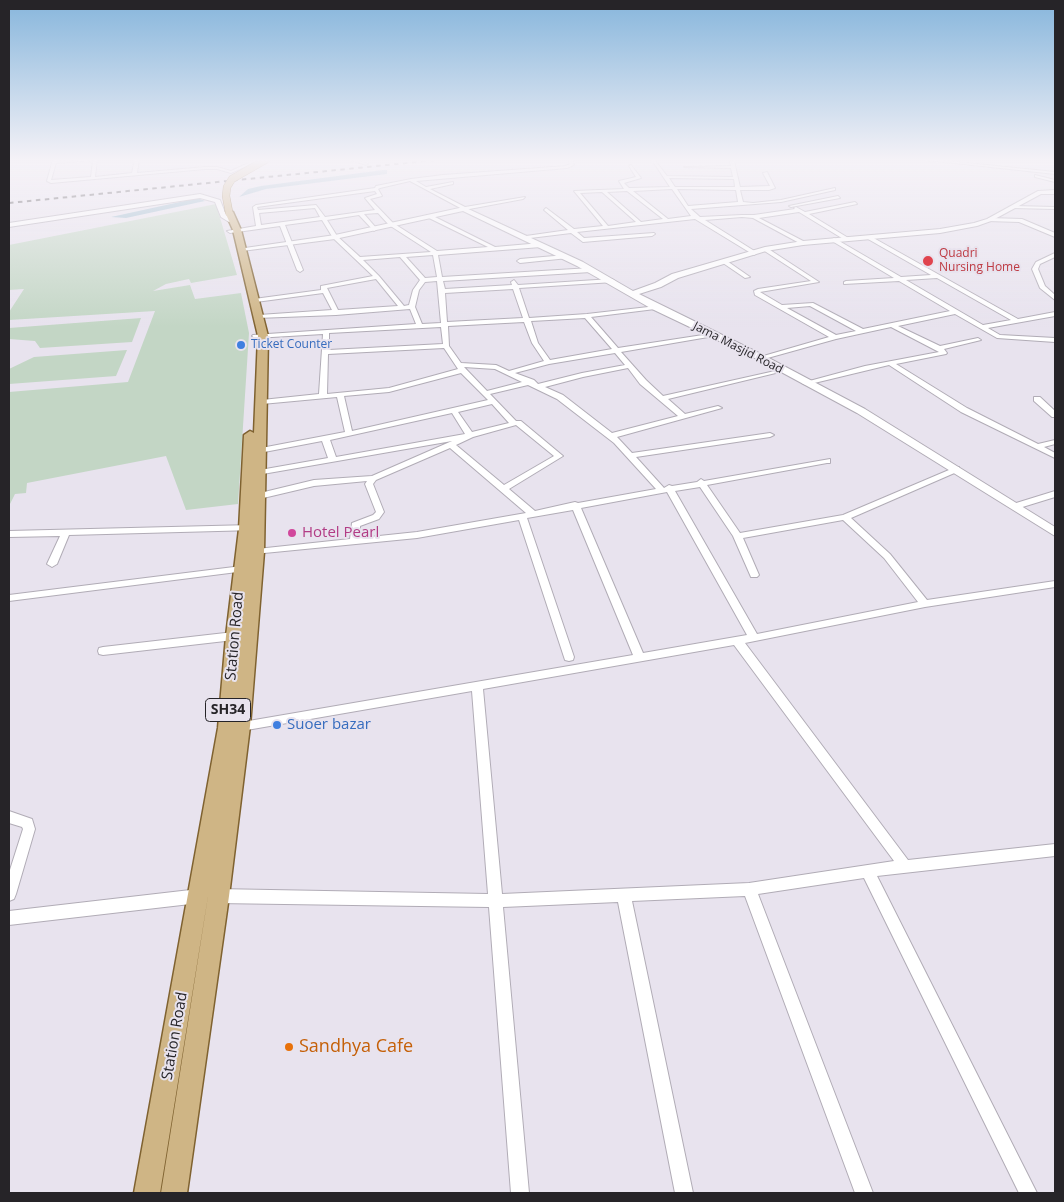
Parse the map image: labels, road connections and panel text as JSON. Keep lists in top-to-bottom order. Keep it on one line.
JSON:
{"streets":{"main road":["Station Road","SH34"],"street":["Jama Masjid Road"]},"places":["Quadri Nursing Home","Ticket Counter","Hotel Pearl","Suoer bazar","Sandhya Cafe"]}
